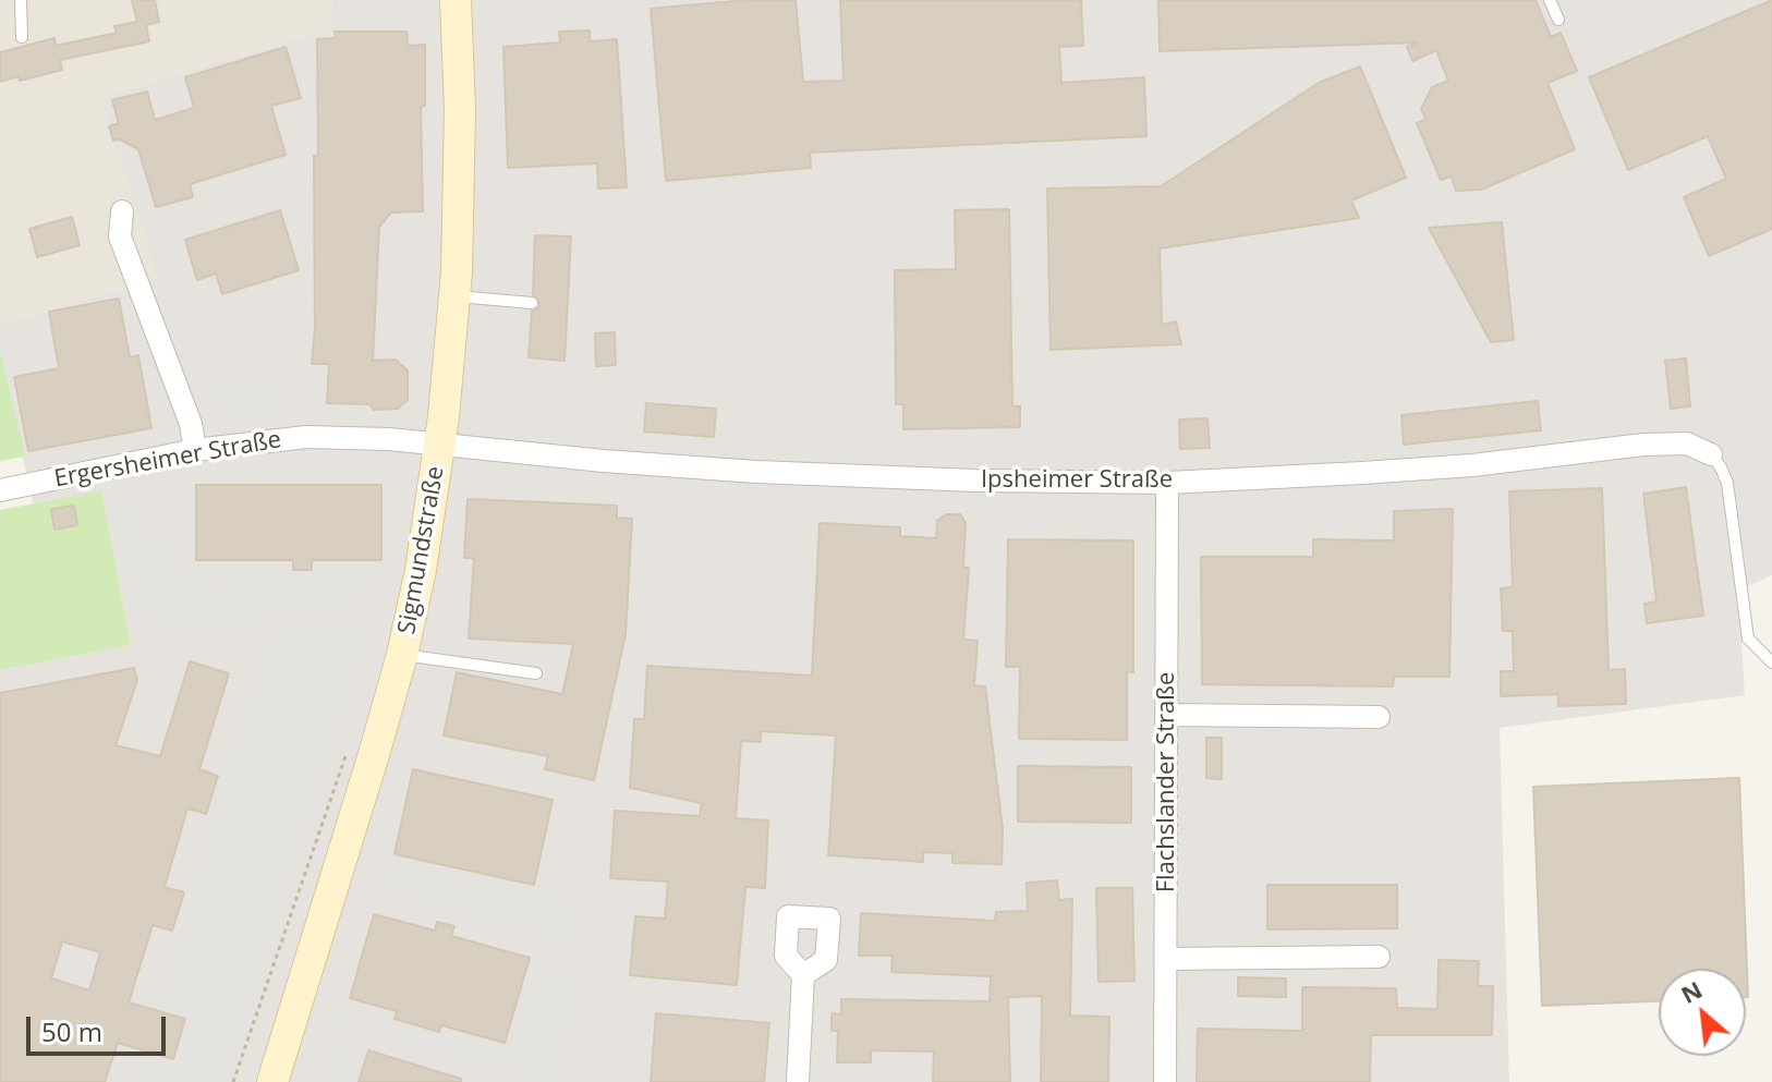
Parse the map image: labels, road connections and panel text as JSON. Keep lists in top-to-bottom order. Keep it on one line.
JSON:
{"streets":{"main road":["Sigmundstraße"],"street":["Ergersheimer Straße","Ipsheimer Straße","Flachslander Straße"]},"crossings":[["Ergersheimer Straße","Ipsheimer Straße"],["Ergersheimer Straße","Sigmundstraße"],["Ipsheimer Straße","Sigmundstraße"],["Ipsheimer Straße","Flachslander Straße"]],"scale_bar":"50 m","north":"top left"}
